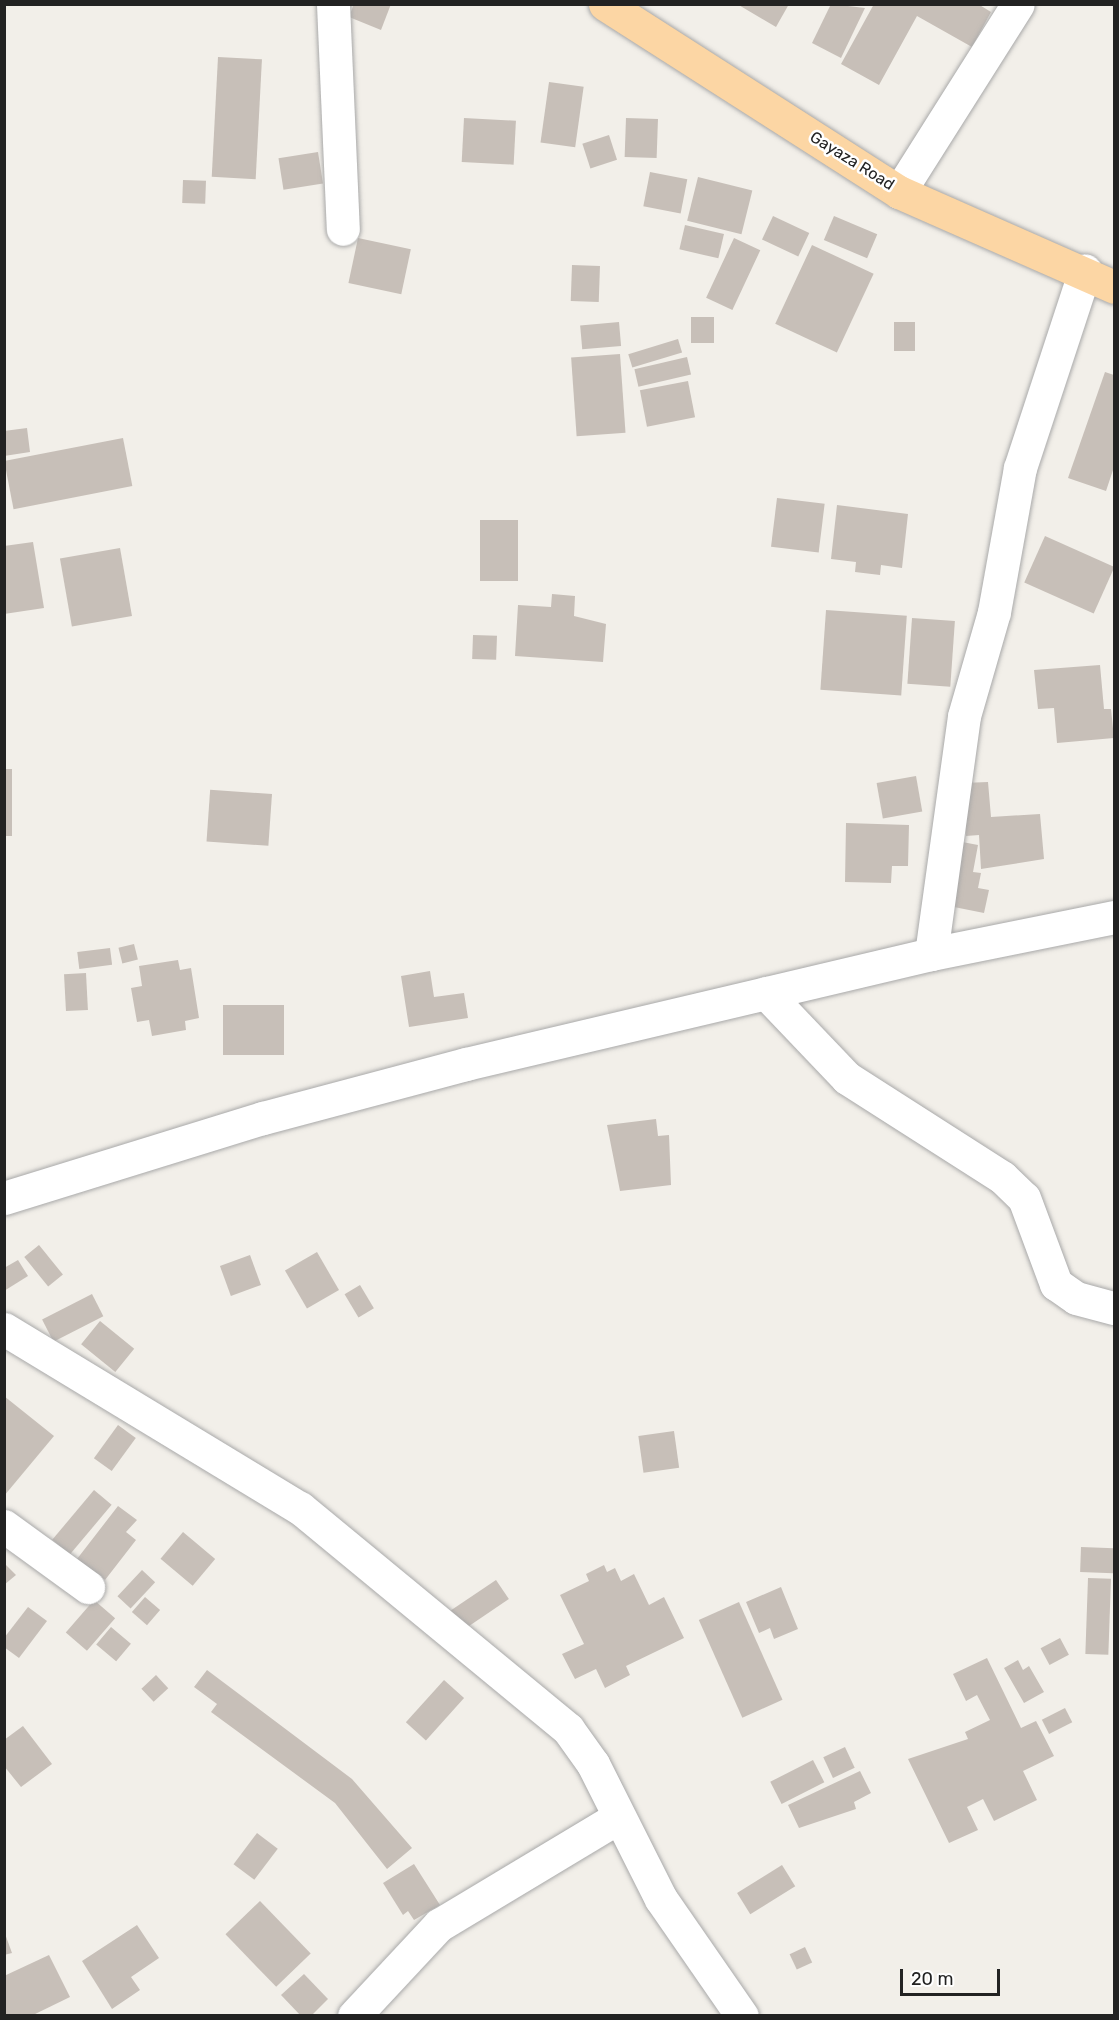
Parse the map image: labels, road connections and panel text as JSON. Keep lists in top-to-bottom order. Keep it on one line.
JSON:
{"streets":{"main road":["Gayaza Road"]},"scale_bar":"20 m"}
